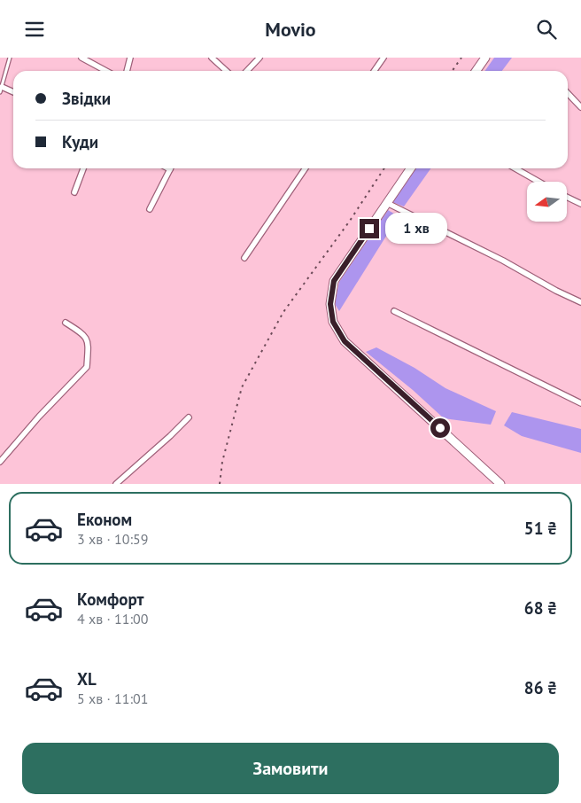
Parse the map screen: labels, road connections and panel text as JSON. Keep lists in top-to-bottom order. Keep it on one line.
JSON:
{"north":"left","page":{"header":"Movio","banner":["Звідки","Куди"],"bubble":"1 хв","list":[{"name":"Економ","note":"3 хв · 10:59","value":"51 ₴"},{"name":"Комфорт","note":"4 хв · 11:00","value":"68 ₴"},{"name":"XL","note":"5 хв · 11:01","value":"86 ₴"}],"buttons":"Замовити"}}
